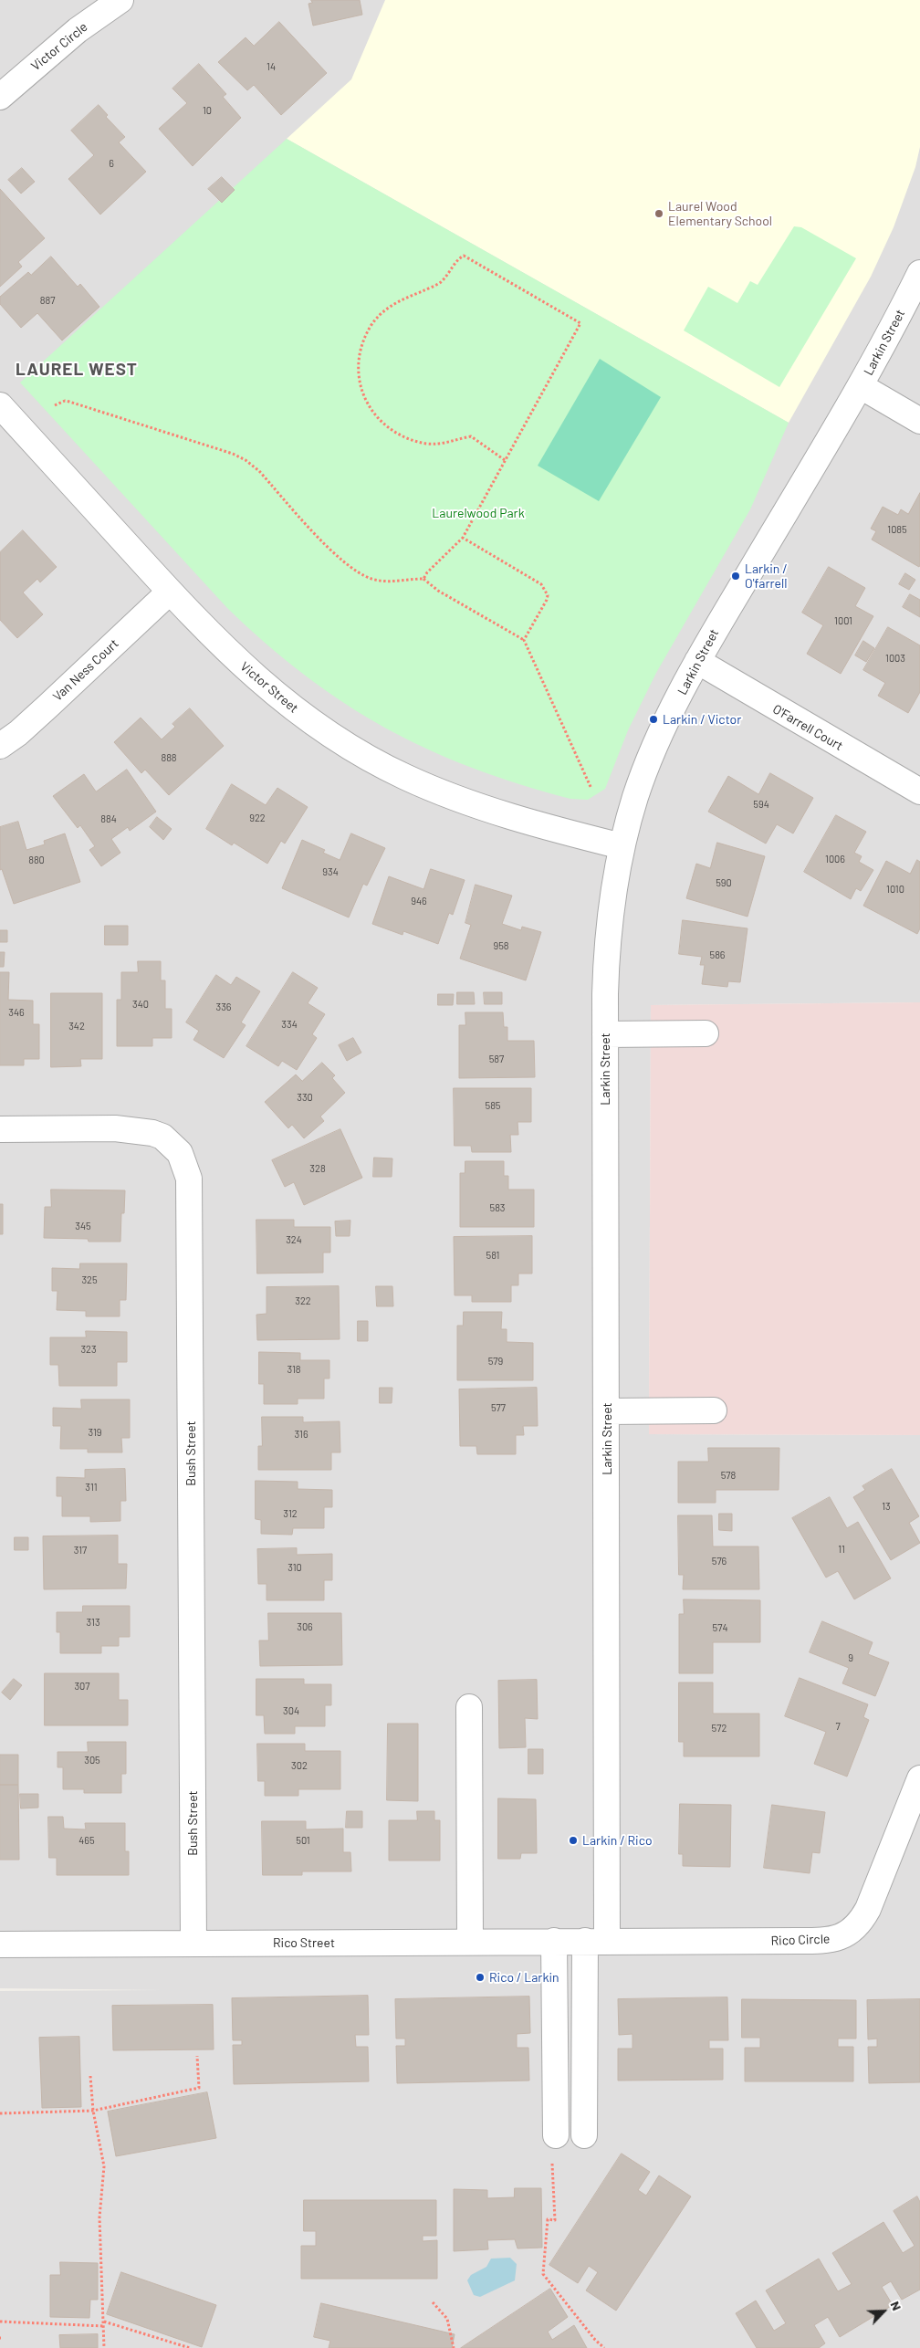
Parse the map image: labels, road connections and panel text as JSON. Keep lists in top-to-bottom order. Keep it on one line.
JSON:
{"streets":{"street":["Victor Circle","Larkin Street","Van Ness Court","Victor Street","O'Farrell Court","Bush Street","Rico Circle","Rico Street"]},"crossings":[["Larkin Street","Victor Street"],["Larkin Street","O'Farrell Court"],["Larkin Street","Rico Circle"],["Larkin Street","Rico Street"],["Van Ness Court","Victor Street"],["Bush Street","Rico Street"],["Rico Circle","Rico Street"]],"districts":["LAUREL WEST"],"parks":["Laurelwood Park"],"places":["Laurel Wood Elementary School","Larkin / O'farrell","Larkin / Victor","Larkin / Rico","Rico / Larkin"],"house_numbers":["14","10","6","887","1085","1001","1003","888","594","922","884","1006","880","934","590","1010","946","958","586","340","336","346","334","342","587","330","585","328","583","345","324","581","325","322","323","579","318","577","319","316","578","311","13","312","11","317","576","310","313","306","574","9","307","304","7","572","305","302","465","501"],"north":"top right"}
